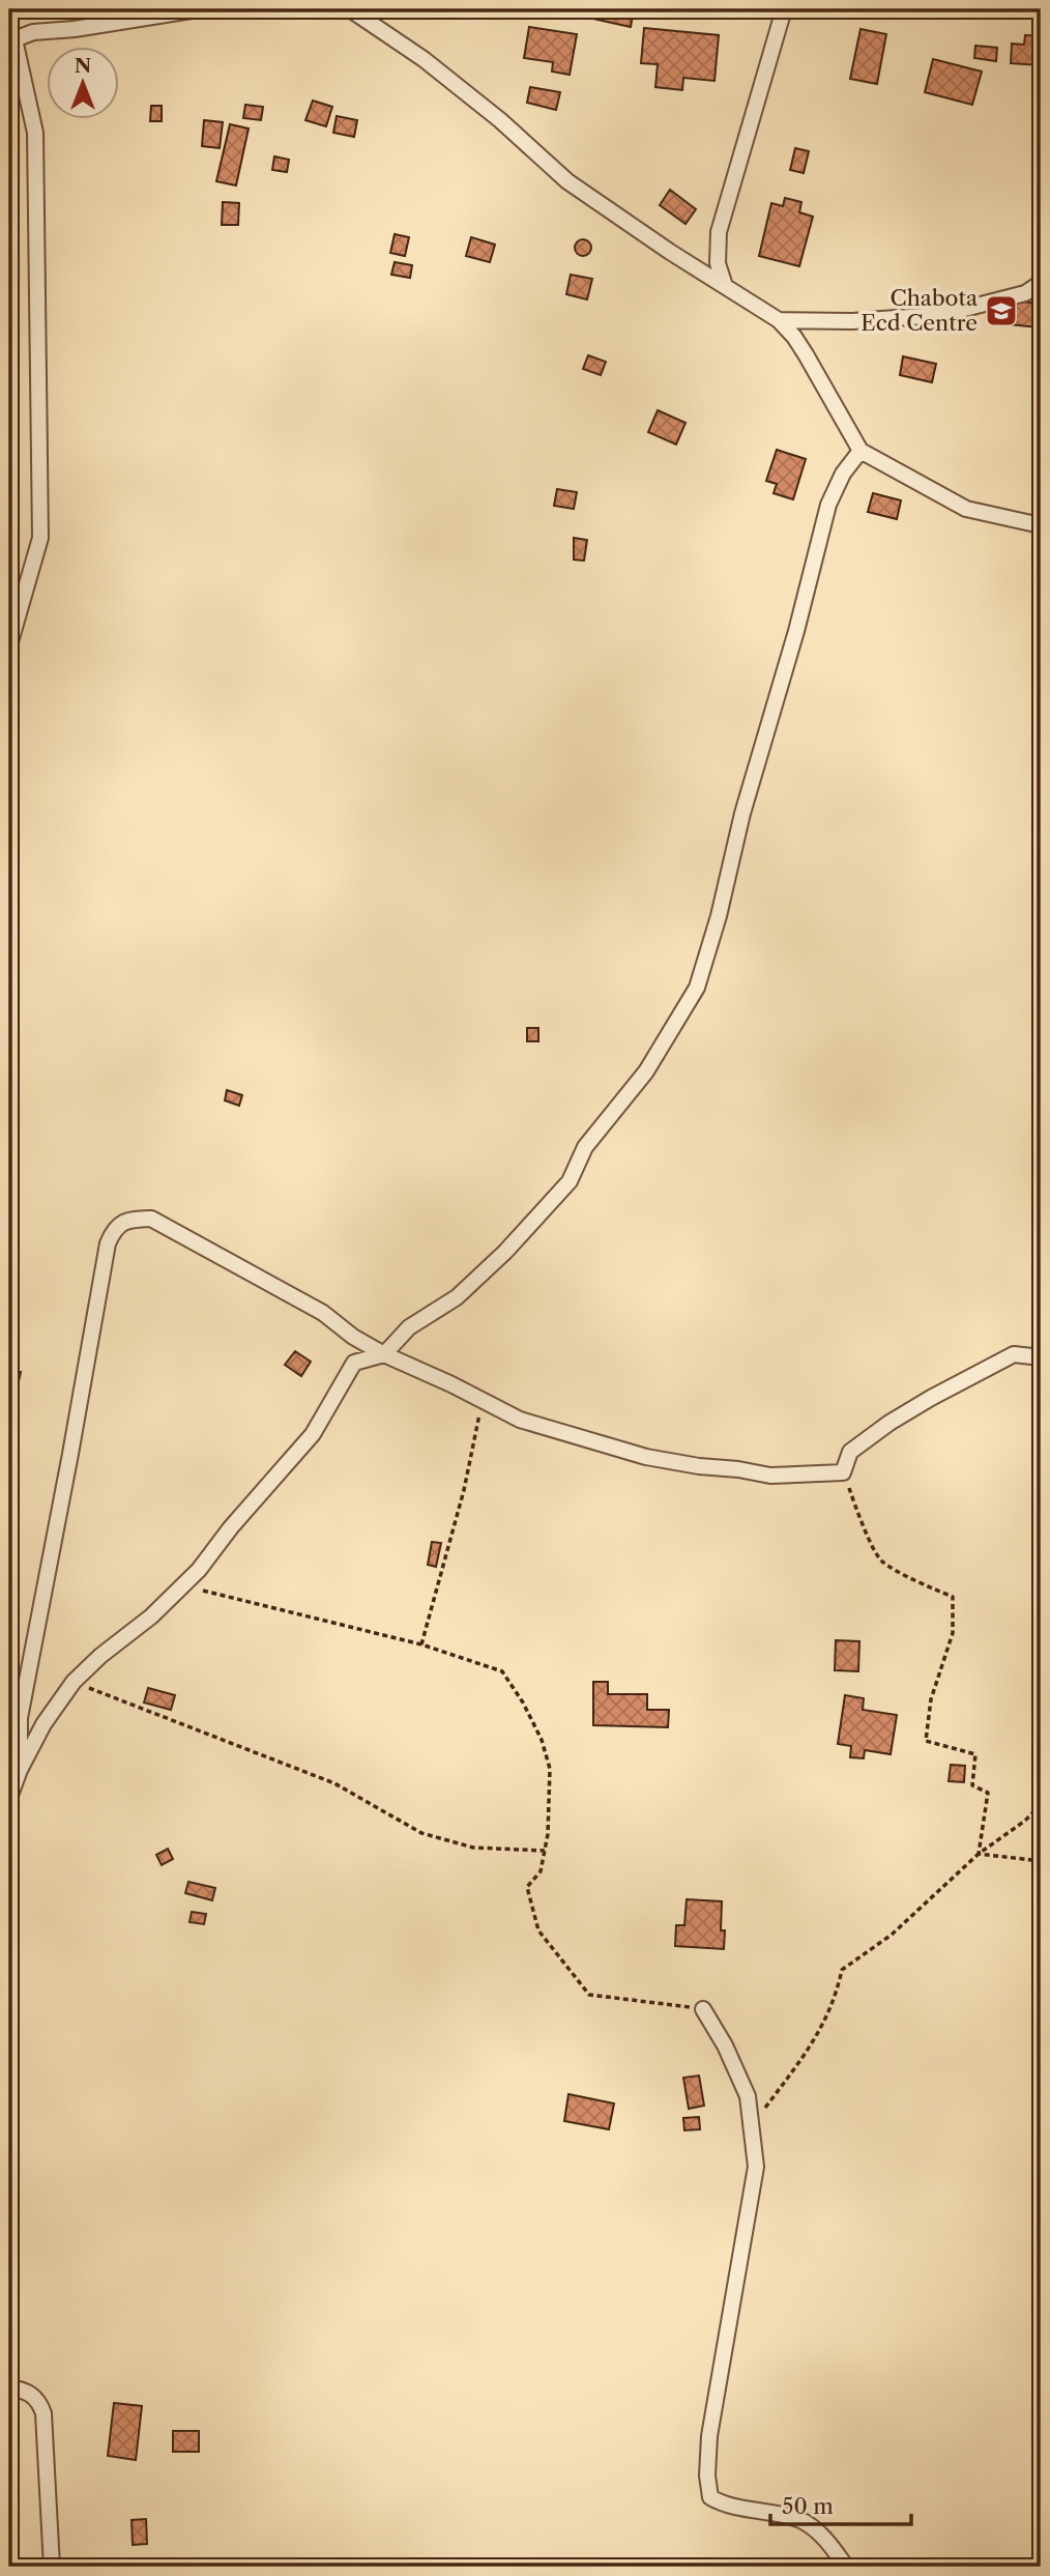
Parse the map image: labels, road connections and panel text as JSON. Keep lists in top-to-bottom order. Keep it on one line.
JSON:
{"places":{"school or university":["Chabota Ecd Centre"]},"scale_bar":"50 m","north":"top"}
